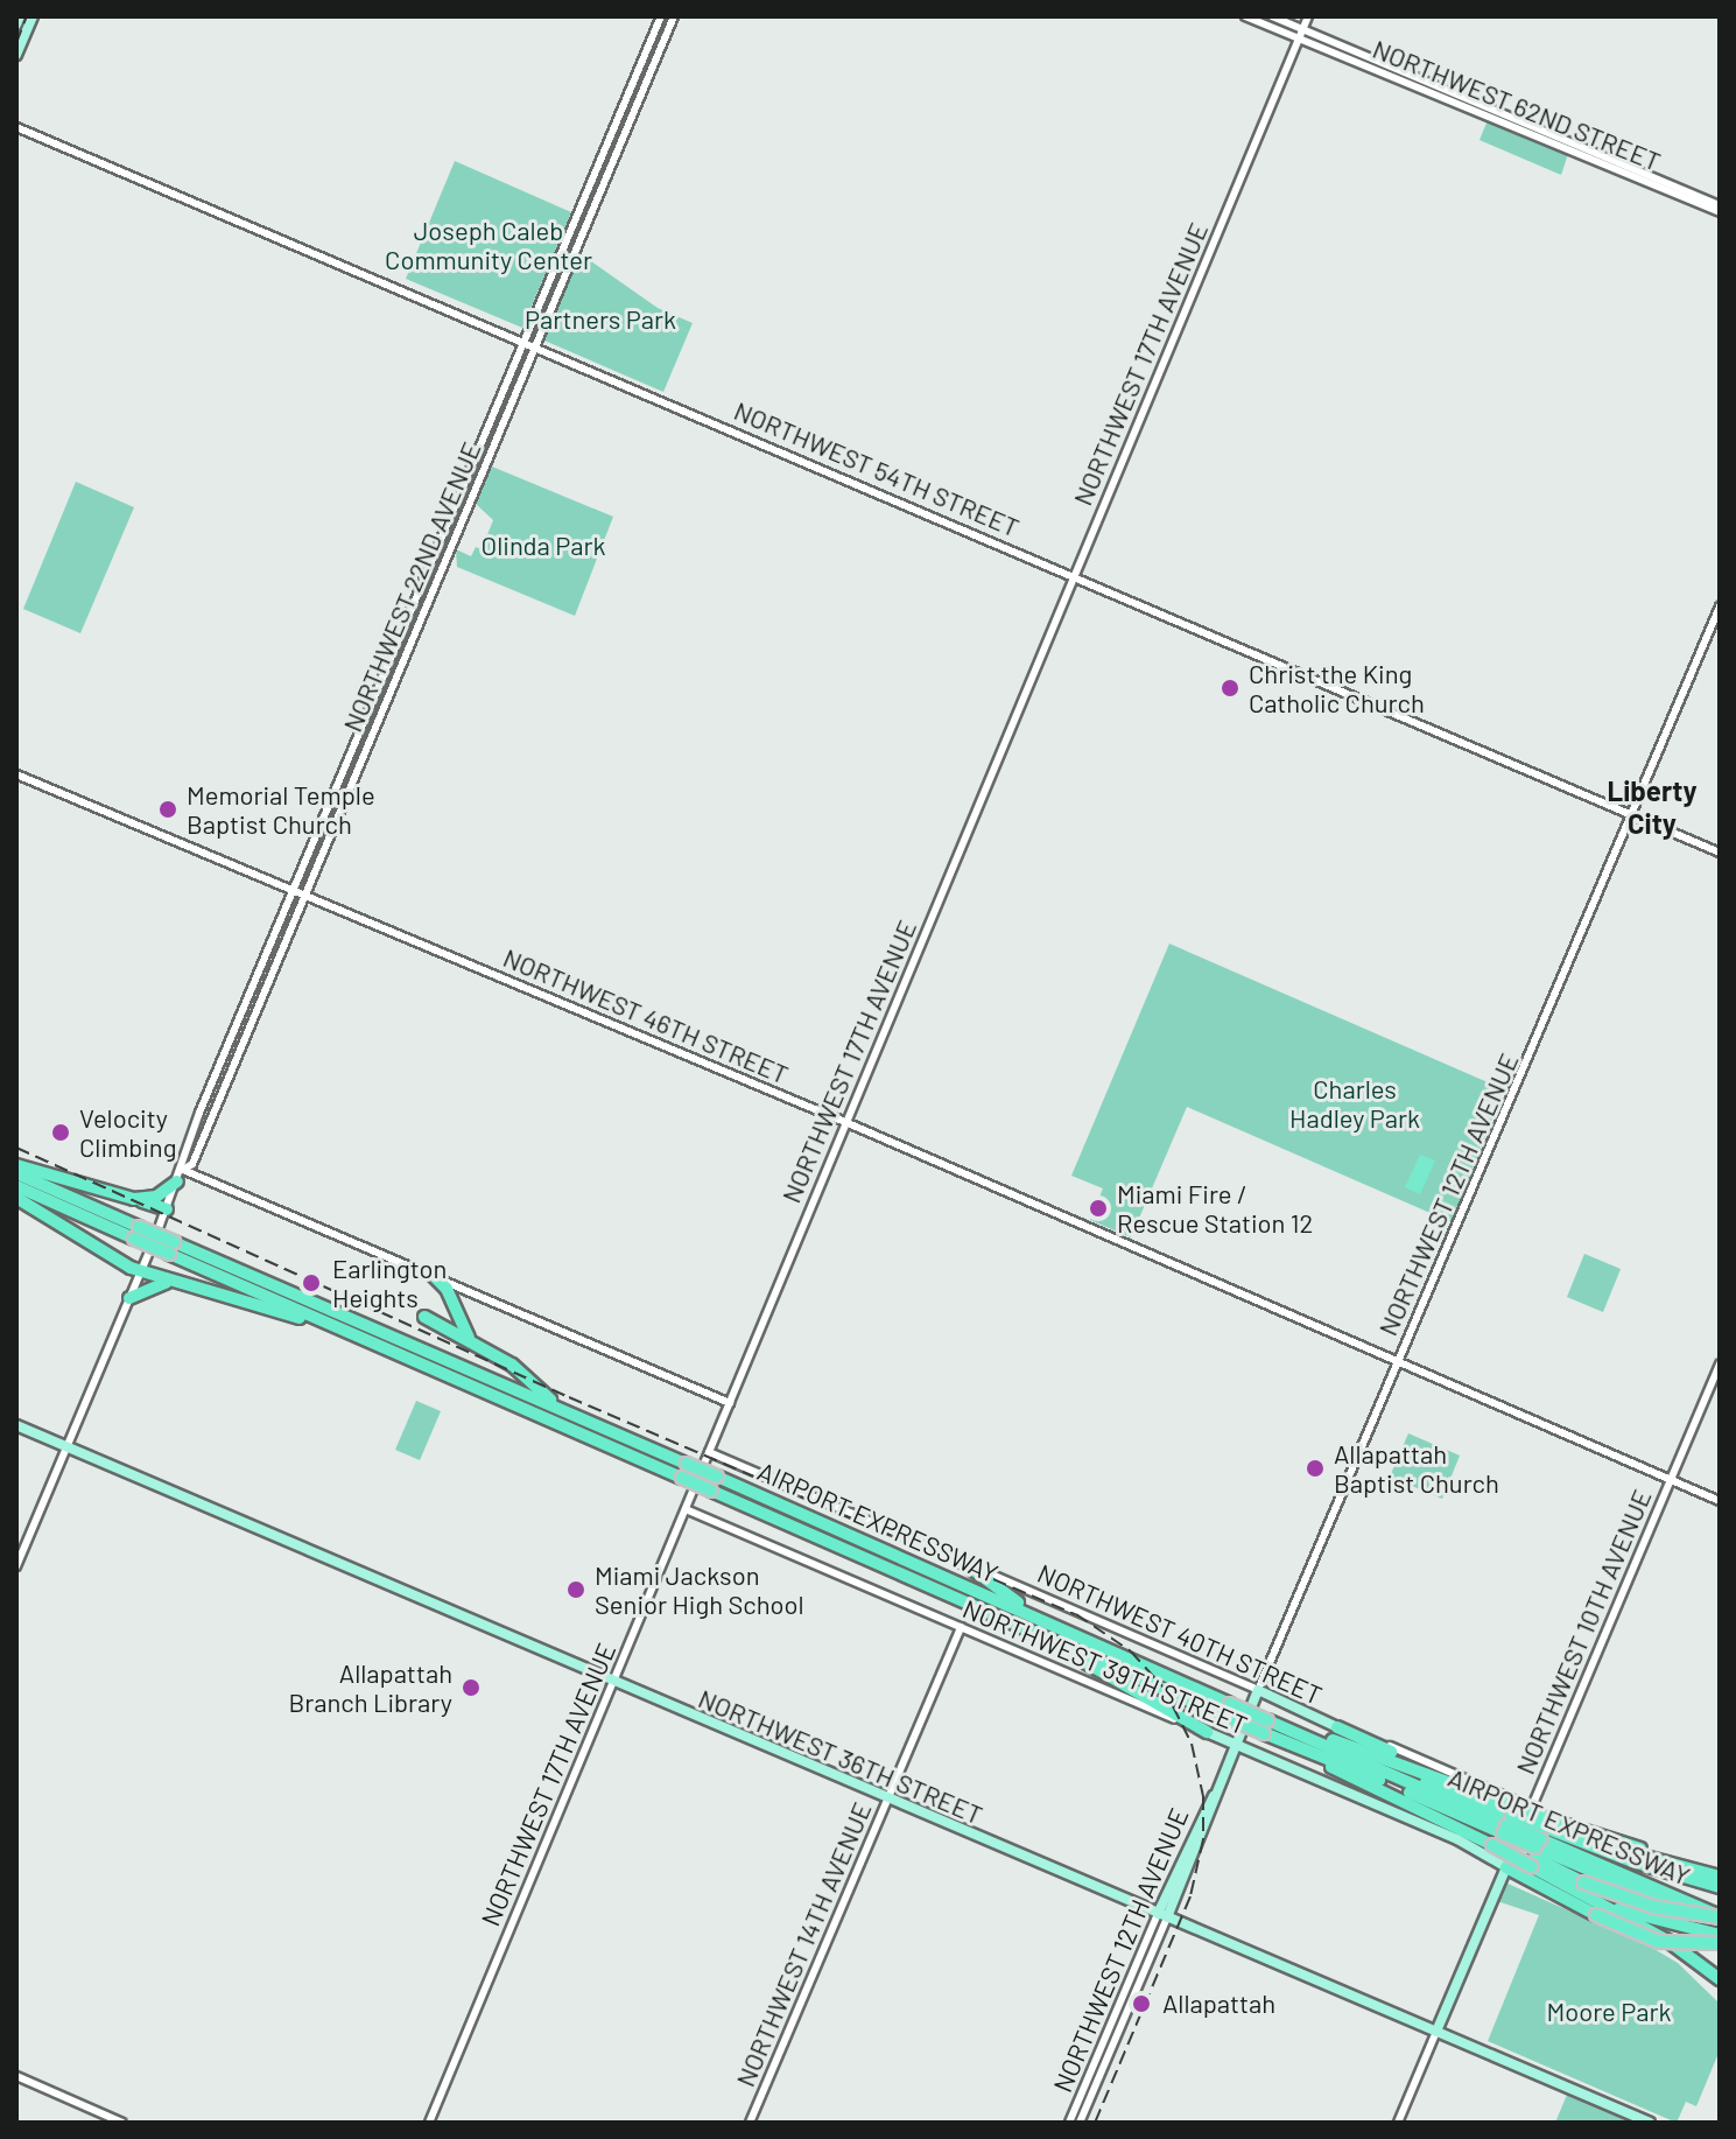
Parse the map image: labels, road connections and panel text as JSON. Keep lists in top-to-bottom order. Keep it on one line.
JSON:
{"streets":{"highway":["AIRPORT EXPRESSWAY"],"main road":["NORTHWEST 62ND STREET","NORTHWEST 17TH AVENUE","NORTHWEST 54TH STREET","NORTHWEST 22ND AVENUE","NORTHWEST 46TH STREET","NORTHWEST 12TH AVENUE","NORTHWEST 10TH AVENUE","NORTHWEST 40TH STREET","NORTHWEST 39TH STREET","NORTHWEST 36TH STREET","NORTHWEST 14TH AVENUE"]},"crossings":[["NORTHWEST 62ND STREET","NORTHWEST 17TH AVENUE"],["NORTHWEST 17TH AVENUE","NORTHWEST 54TH STREET"],["NORTHWEST 17TH AVENUE","NORTHWEST 46TH STREET"],["NORTHWEST 17TH AVENUE","NORTHWEST 40TH STREET"],["NORTHWEST 17TH AVENUE","NORTHWEST 39TH STREET"],["NORTHWEST 17TH AVENUE","NORTHWEST 36TH STREET"],["NORTHWEST 54TH STREET","NORTHWEST 22ND AVENUE"],["NORTHWEST 54TH STREET","NORTHWEST 12TH AVENUE"],["NORTHWEST 22ND AVENUE","NORTHWEST 46TH STREET"],["NORTHWEST 22ND AVENUE","NORTHWEST 36TH STREET"],["NORTHWEST 46TH STREET","NORTHWEST 12TH AVENUE"],["NORTHWEST 46TH STREET","NORTHWEST 10TH AVENUE"],["NORTHWEST 12TH AVENUE","NORTHWEST 40TH STREET"],["NORTHWEST 12TH AVENUE","NORTHWEST 39TH STREET"],["NORTHWEST 12TH AVENUE","NORTHWEST 36TH STREET"],["NORTHWEST 10TH AVENUE","NORTHWEST 40TH STREET"],["NORTHWEST 10TH AVENUE","NORTHWEST 39TH STREET"],["NORTHWEST 10TH AVENUE","NORTHWEST 36TH STREET"],["NORTHWEST 39TH STREET","NORTHWEST 14TH AVENUE"],["NORTHWEST 36TH STREET","NORTHWEST 14TH AVENUE"]],"districts":["Liberty City"],"parks":["Joseph Caleb Community Center","Partners Park","Olinda Park","Charles Hadley Park","Moore Park"],"places":["Christ the King Catholic Church","Memorial Temple Baptist Church","Velocity Climbing","Miami Fire / Rescue Station 12","Earlington Heights","Allapattah Baptist Church","Miami Jackson Senior High School","Allapattah Branch Library","Allapattah"]}
